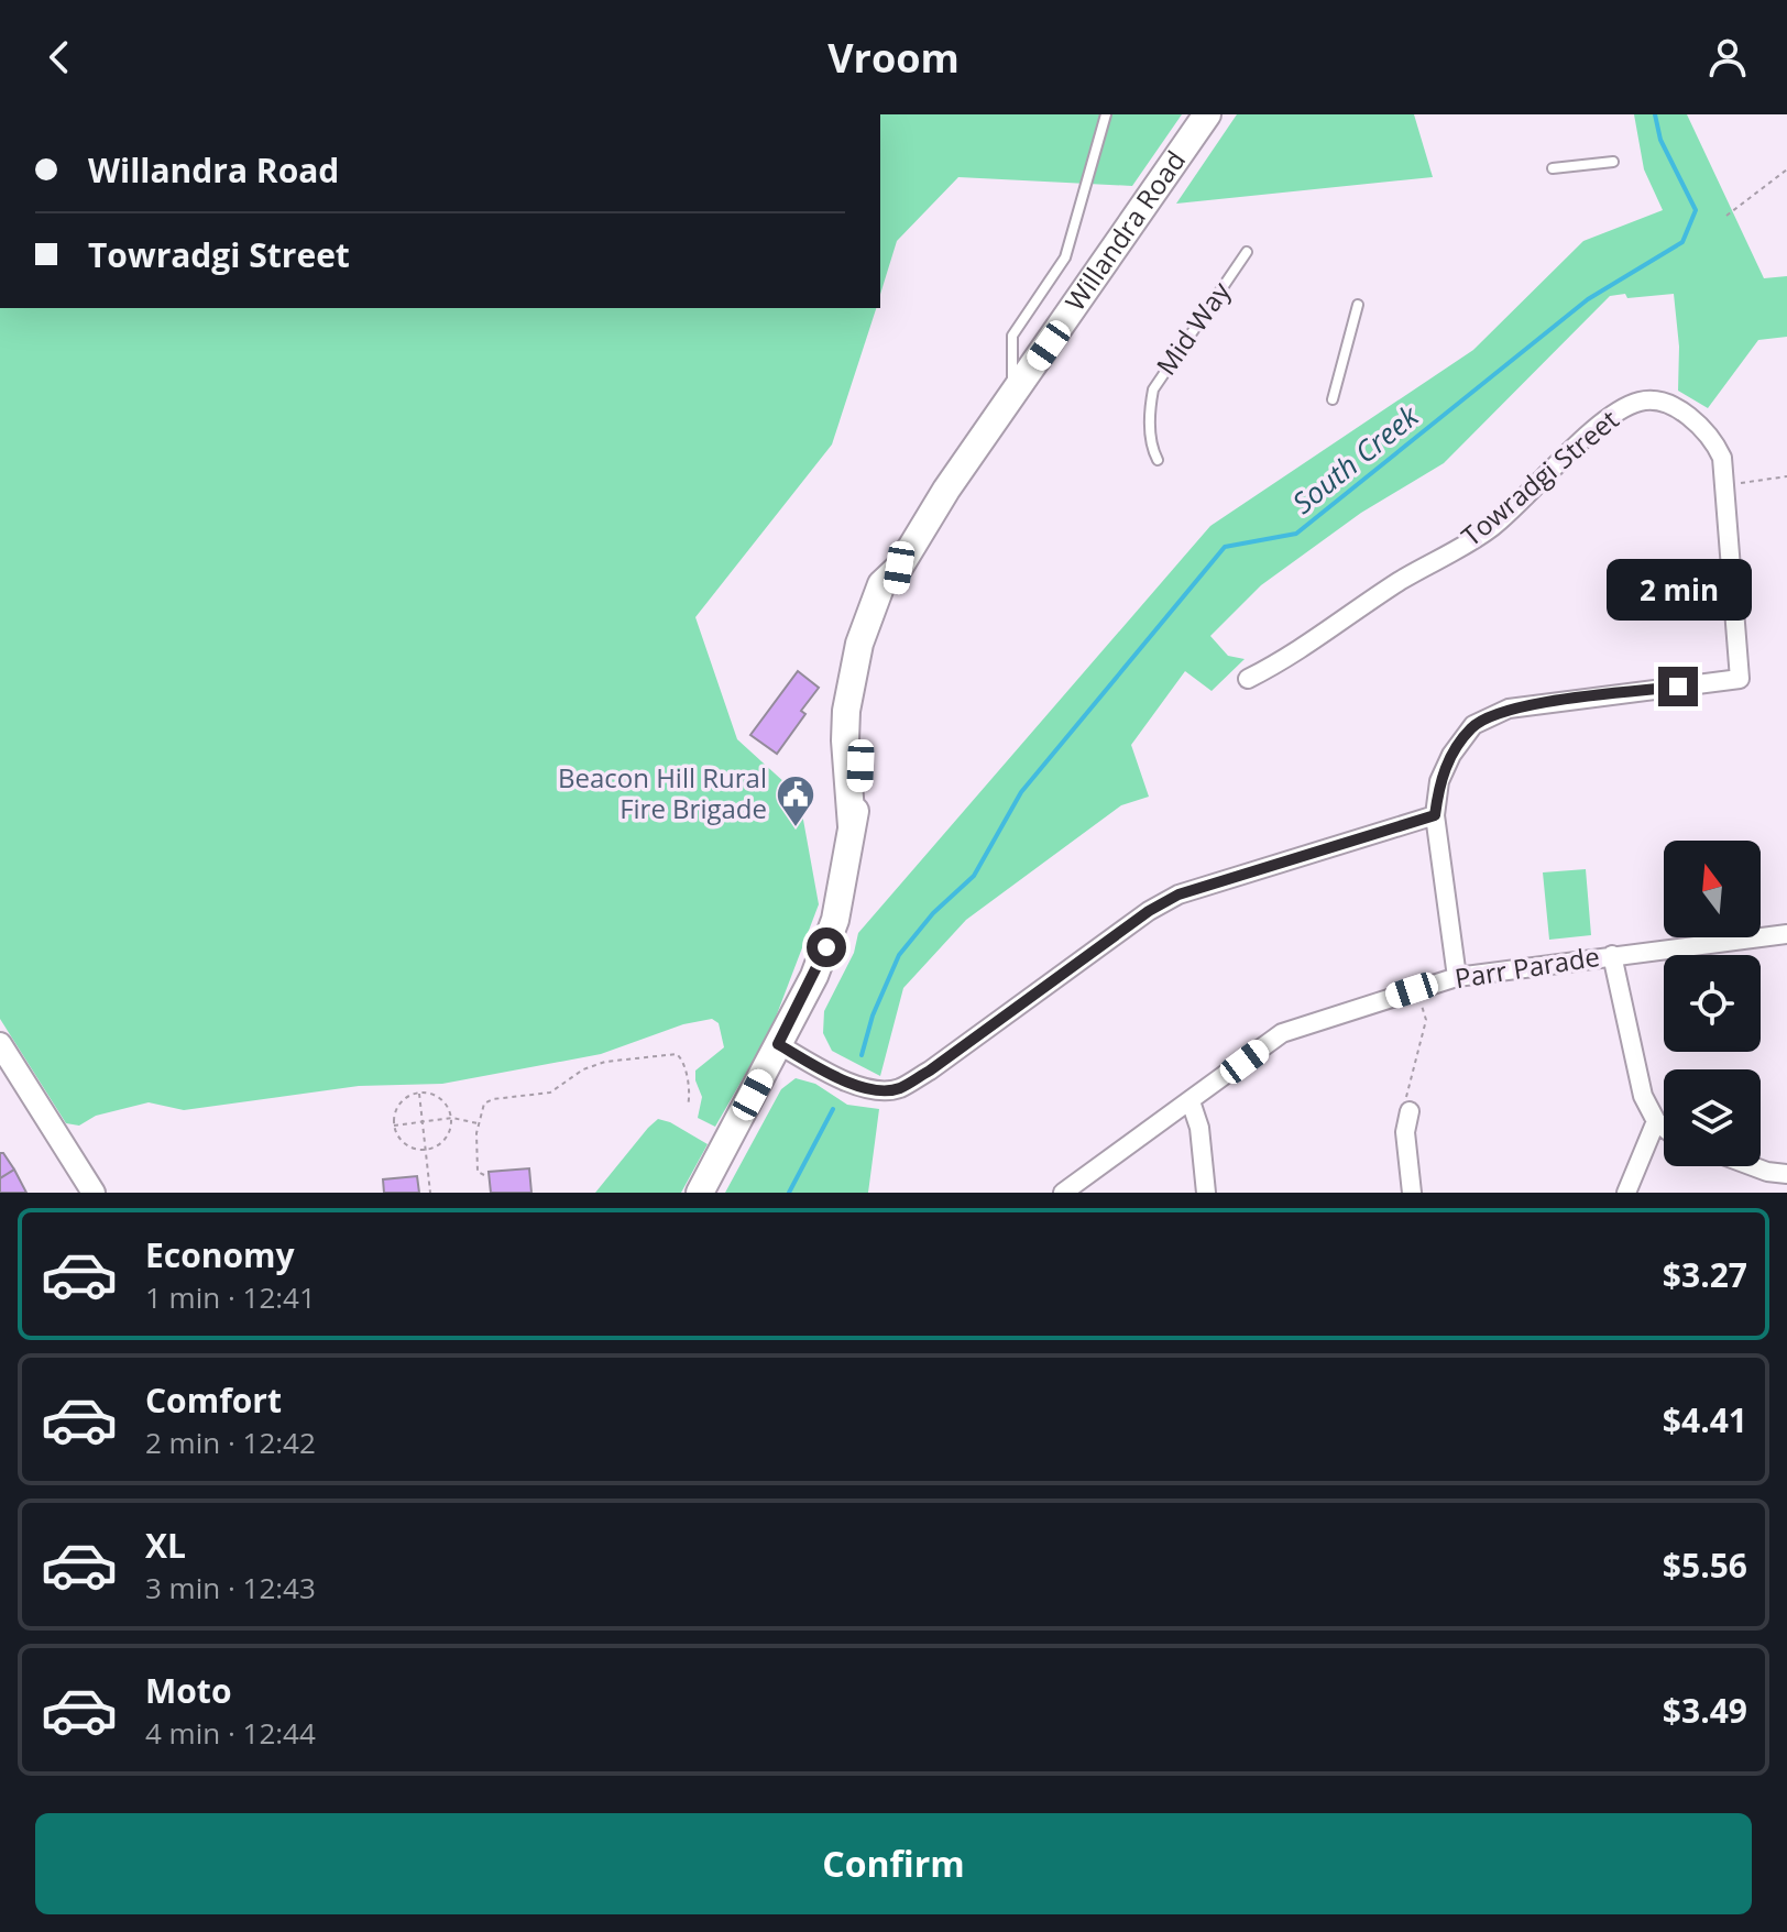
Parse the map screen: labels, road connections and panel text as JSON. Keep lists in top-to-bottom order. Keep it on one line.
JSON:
{"streets":{"main road":["Willandra Road"],"street":["Towradgi Street","Parr Parade"],"lane":["Mid Way"]},"crossings":[["Towradgi Street","Parr Parade"]],"water":["South Creek"],"places":{"public building":["Beacon Hill Rural Fire Brigade"]},"north":"top","page":{"header":"Vroom","banner":["Willandra Road","Towradgi Street"],"bubble":"2 min","list":[{"name":"Economy","note":"1 min · 12:41","value":"$3.27"},{"name":"Comfort","note":"2 min · 12:42","value":"$4.41"},{"name":"XL","note":"3 min · 12:43","value":"$5.56"},{"name":"Moto","note":"4 min · 12:44","value":"$3.49"}],"buttons":"Confirm"}}
